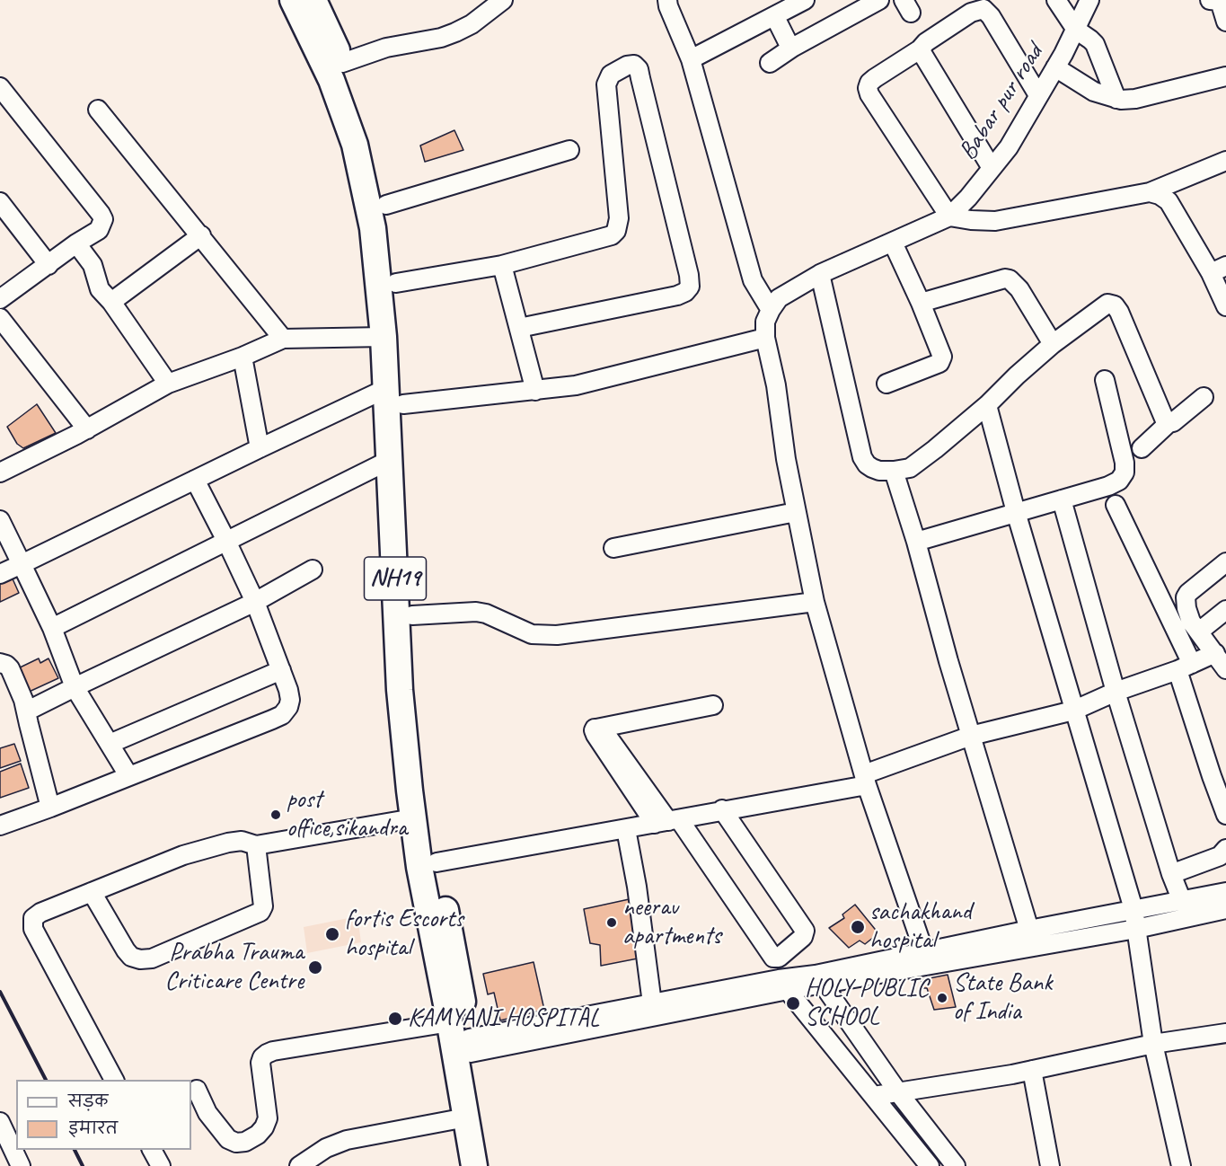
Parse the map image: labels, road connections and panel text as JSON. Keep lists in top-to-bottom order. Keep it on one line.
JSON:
{"streets":{"highway":["NH19"],"street":["Babar pur road"]},"places":["post office,sikandra","neerav apartments","sachakhand hospital","fortis Escorts hospital","Prabha Trauma Criticare Centre","State Bank of India","HOLY PUBLIC SCHOOL","KAMYANI HOSPITAL"],"legend":["सड़क","इमारत"]}
